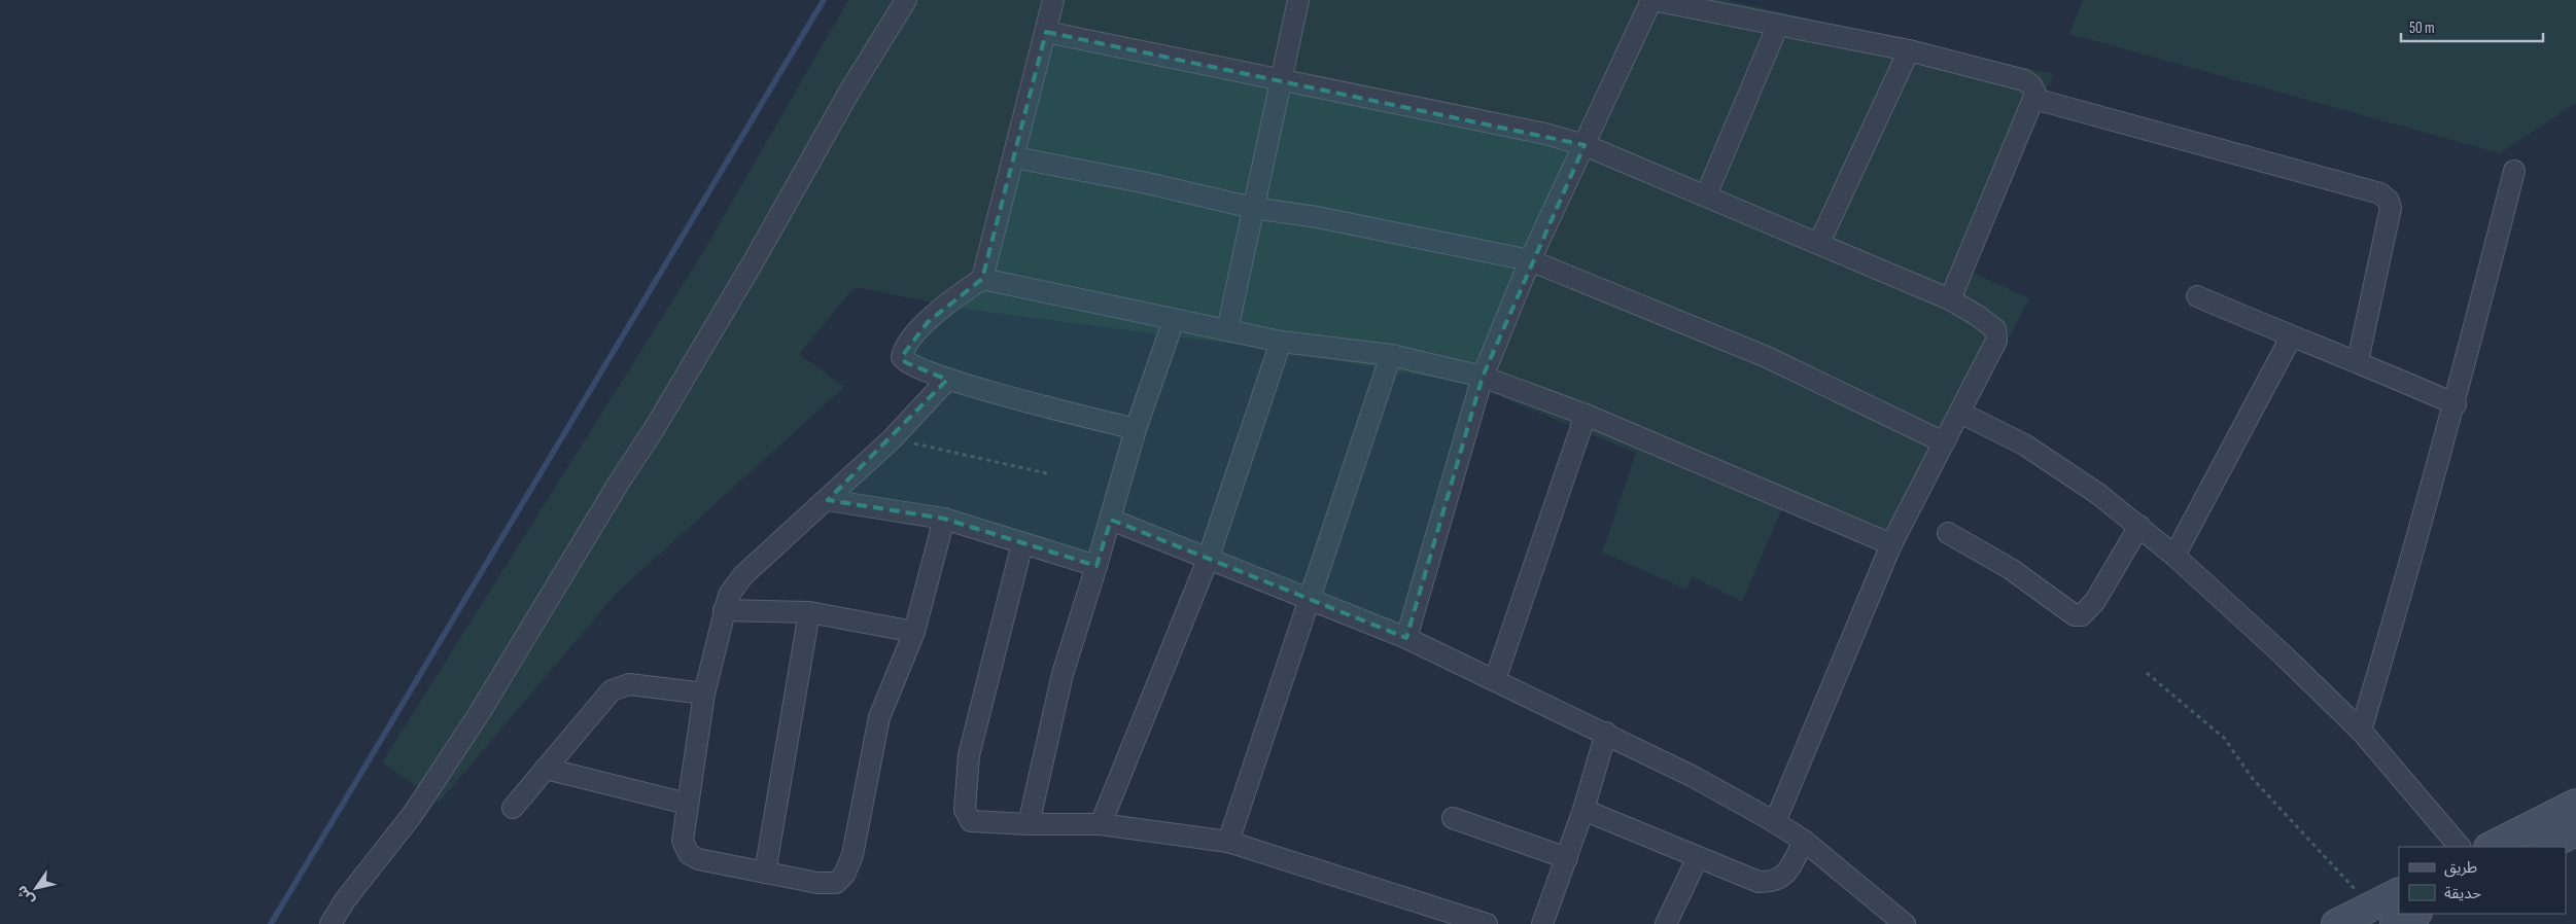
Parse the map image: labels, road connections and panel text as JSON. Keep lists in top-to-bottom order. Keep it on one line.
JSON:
{"legend":["طريق","حديقة"],"scale_bar":"50 m","north":"bottom left"}
